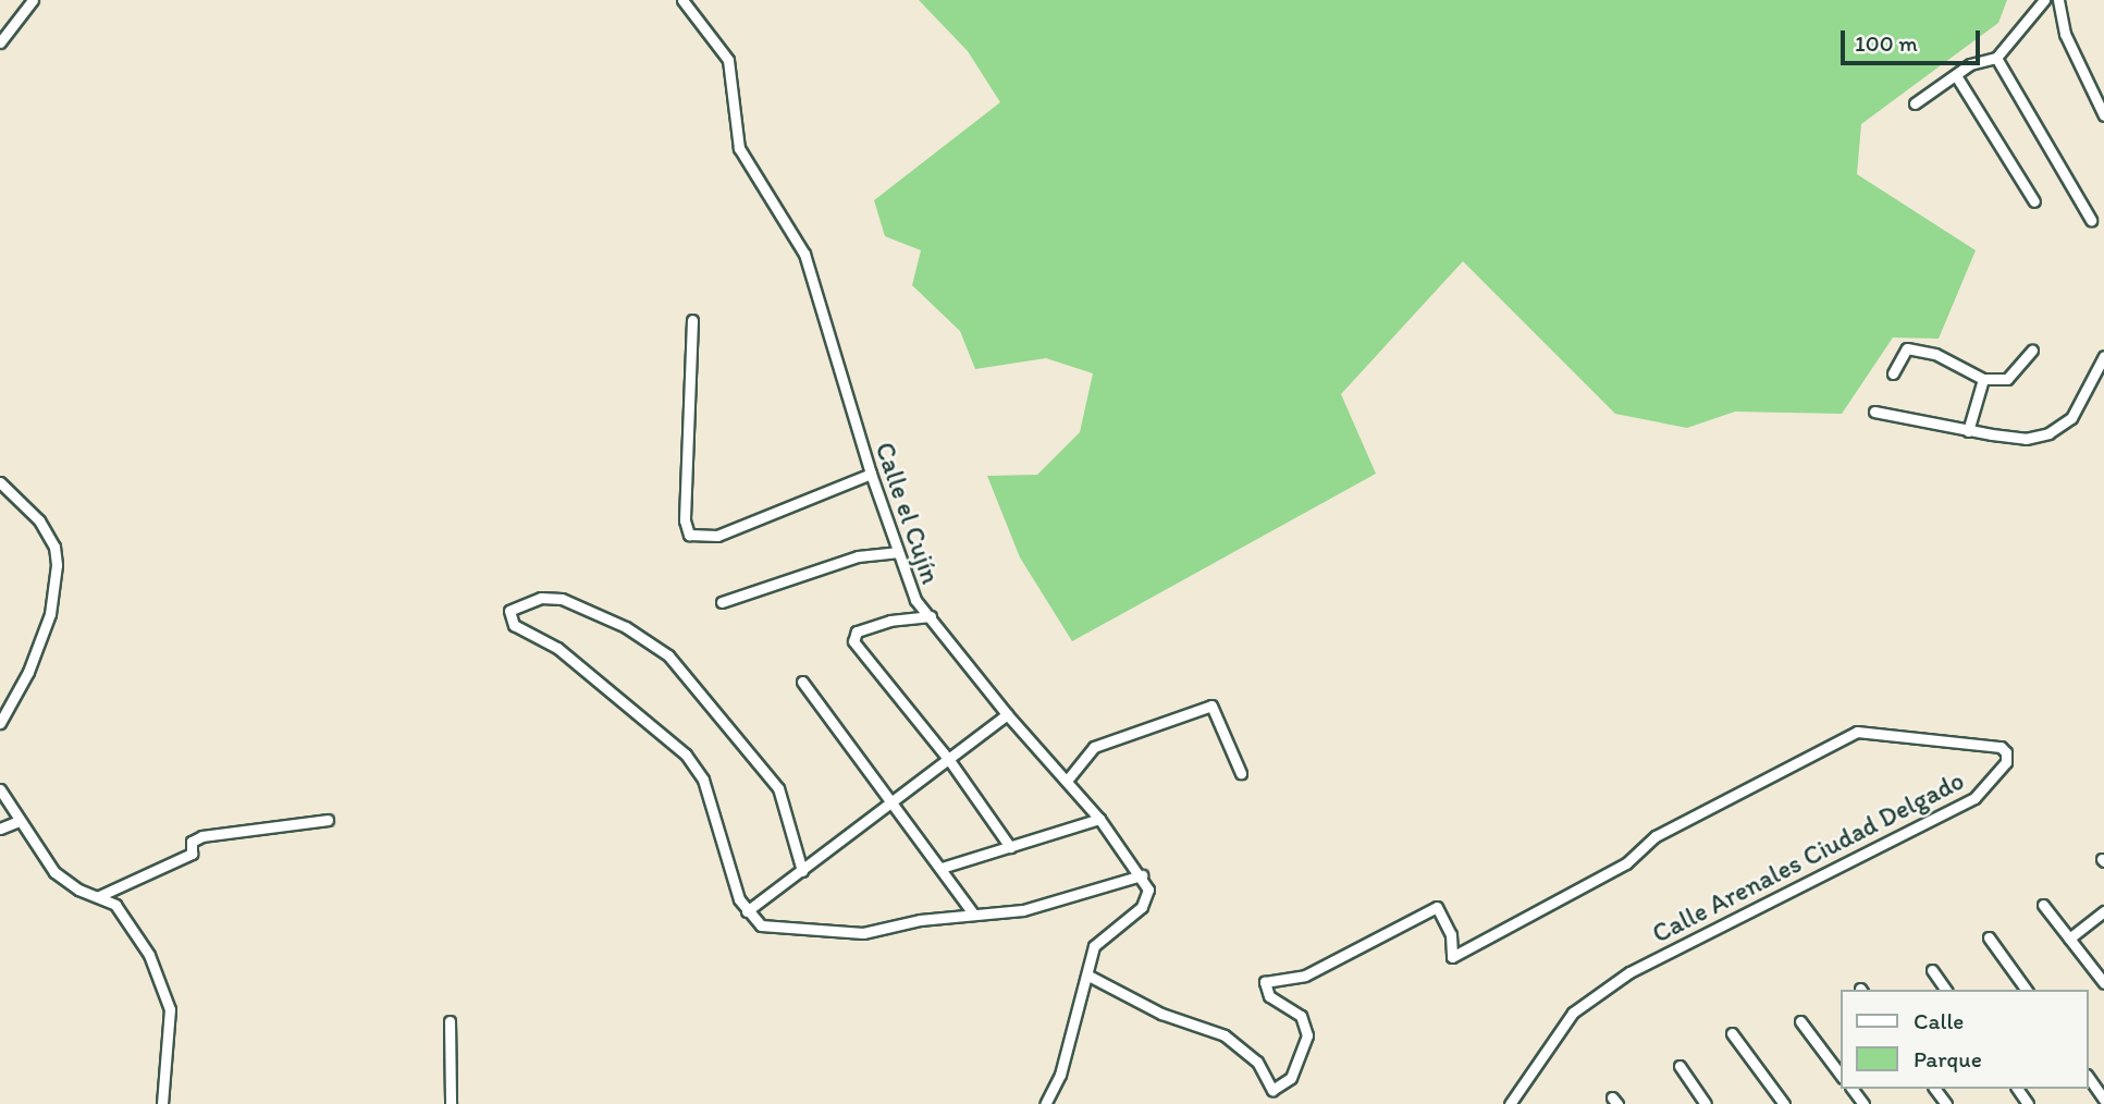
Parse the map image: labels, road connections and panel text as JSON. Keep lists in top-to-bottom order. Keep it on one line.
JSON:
{"streets":{"street":["Calle el Cujín","Calle Arenales Ciudad Delgado"]},"legend":["Calle","Parque"],"scale_bar":"100 m"}
